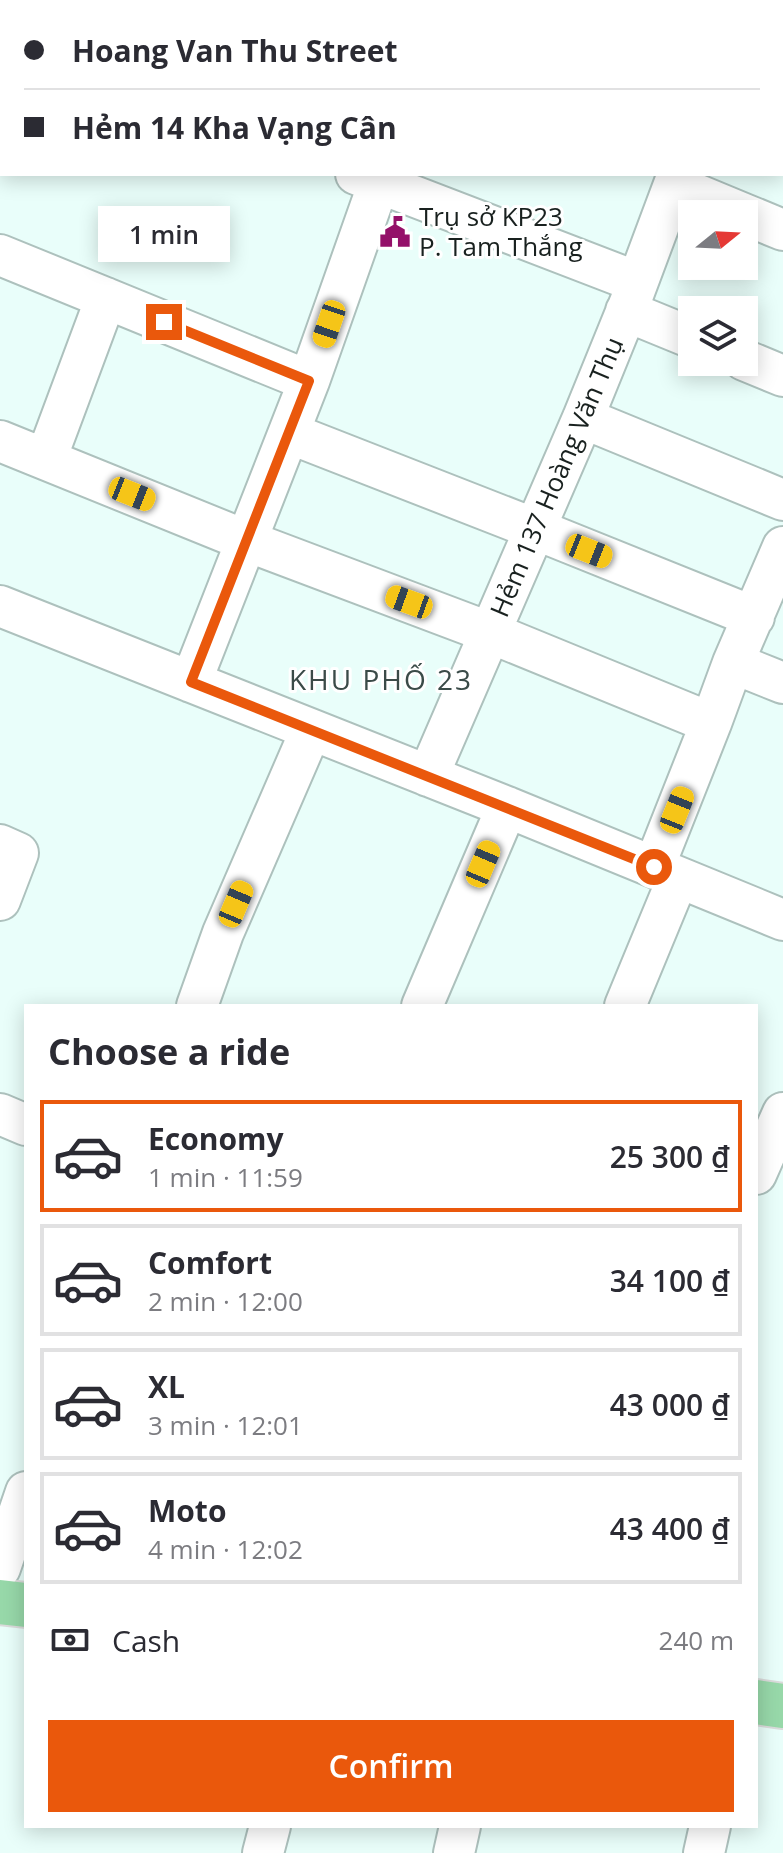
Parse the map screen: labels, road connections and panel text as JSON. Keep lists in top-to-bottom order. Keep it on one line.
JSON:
{"streets":{"street":["Hẻm 137 Hoàng Văn Thụ"]},"districts":["KHU PHỐ 23"],"places":{"public building":["Trụ sở KP23 P. Tam Thắng"]},"north":"right","page":{"banner":["Hoang Van Thu Street","Hẻm 14 Kha Vạng Cân"],"bubble":"1 min","heading":"Choose a ride","list":[{"name":"Economy","note":"1 min · 11:59","value":"25 300 ₫"},{"name":"Comfort","note":"2 min · 12:00","value":"34 100 ₫"},{"name":"XL","note":"3 min · 12:01","value":"43 000 ₫"},{"name":"Moto","note":"4 min · 12:02","value":"43 400 ₫"}],"pay":["Cash","240 m"],"buttons":"Confirm"}}
